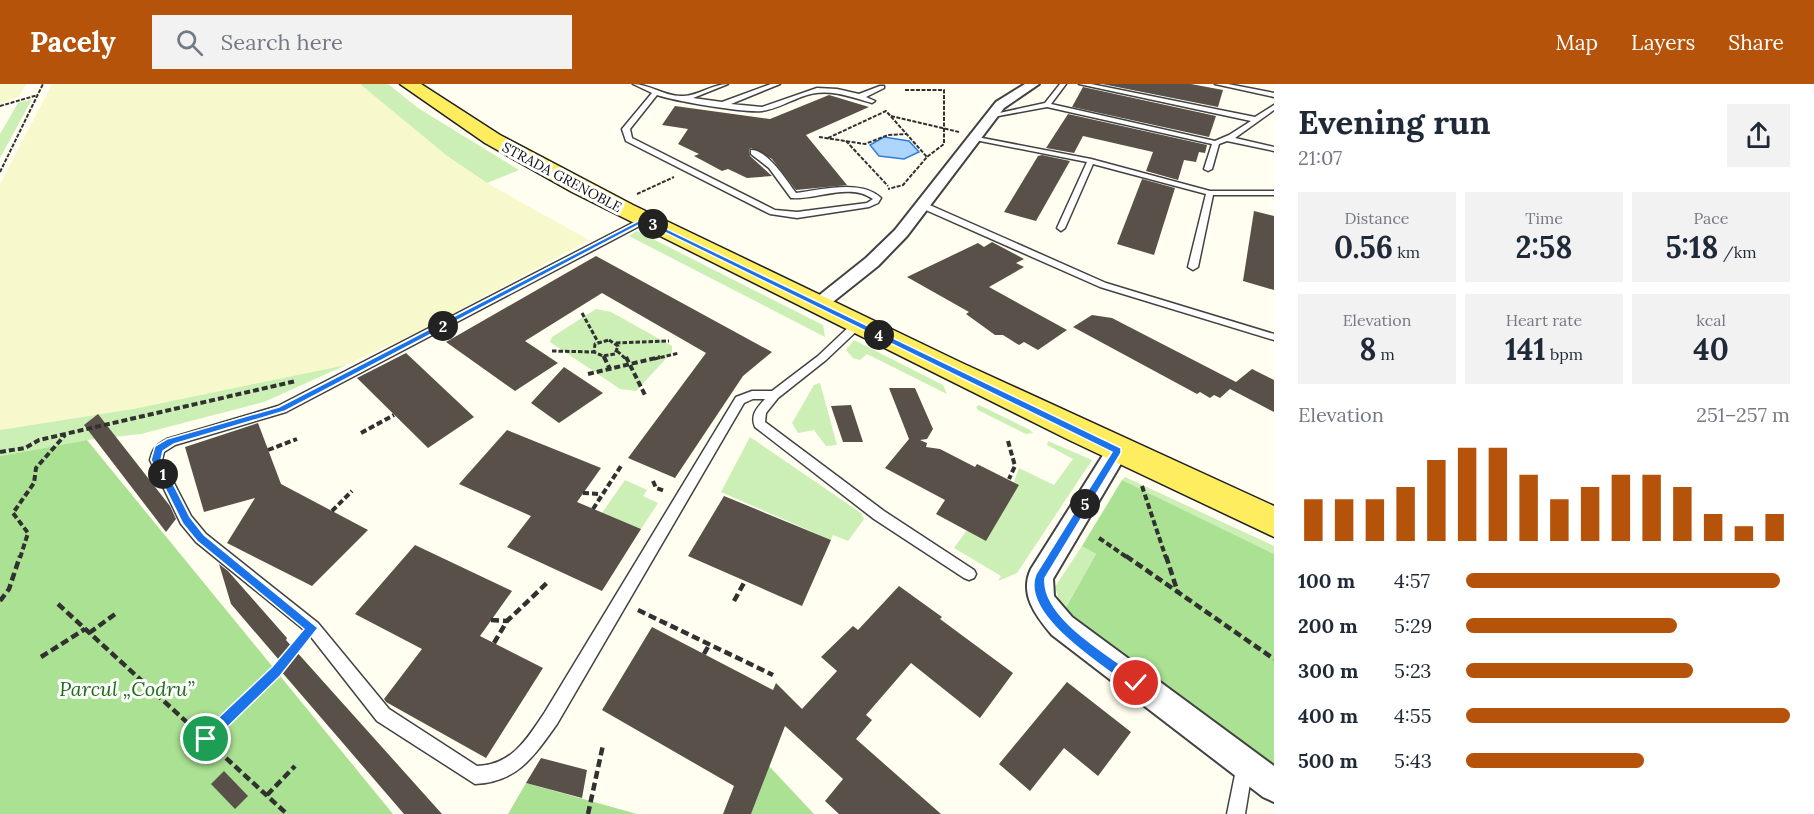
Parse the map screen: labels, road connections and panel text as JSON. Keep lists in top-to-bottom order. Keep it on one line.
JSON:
{"streets":{"main road":["STRADA GRENOBLE"]},"parks":["Parcul „Codru”"],"page":{"header":"Pacely","search":"Search here","nav":["Map","Layers","Share"],"heading":["Evening run","21:07"],"stats":[["Distance","0.56 km"],["Time","2:58"],["Pace","5:18 /km"],["Elevation","8 m"],["Heart rate","141 bpm"],["kcal","40"]],"pins":["3","2","4","1","5"],"chart":["Elevation","251–257 m"],"list":[{"name":"100 m","note":"4:57"},{"name":"200 m","note":"5:29"},{"name":"300 m","note":"5:23"},{"name":"400 m","note":"4:55"},{"name":"500 m","note":"5:43"}]}}
